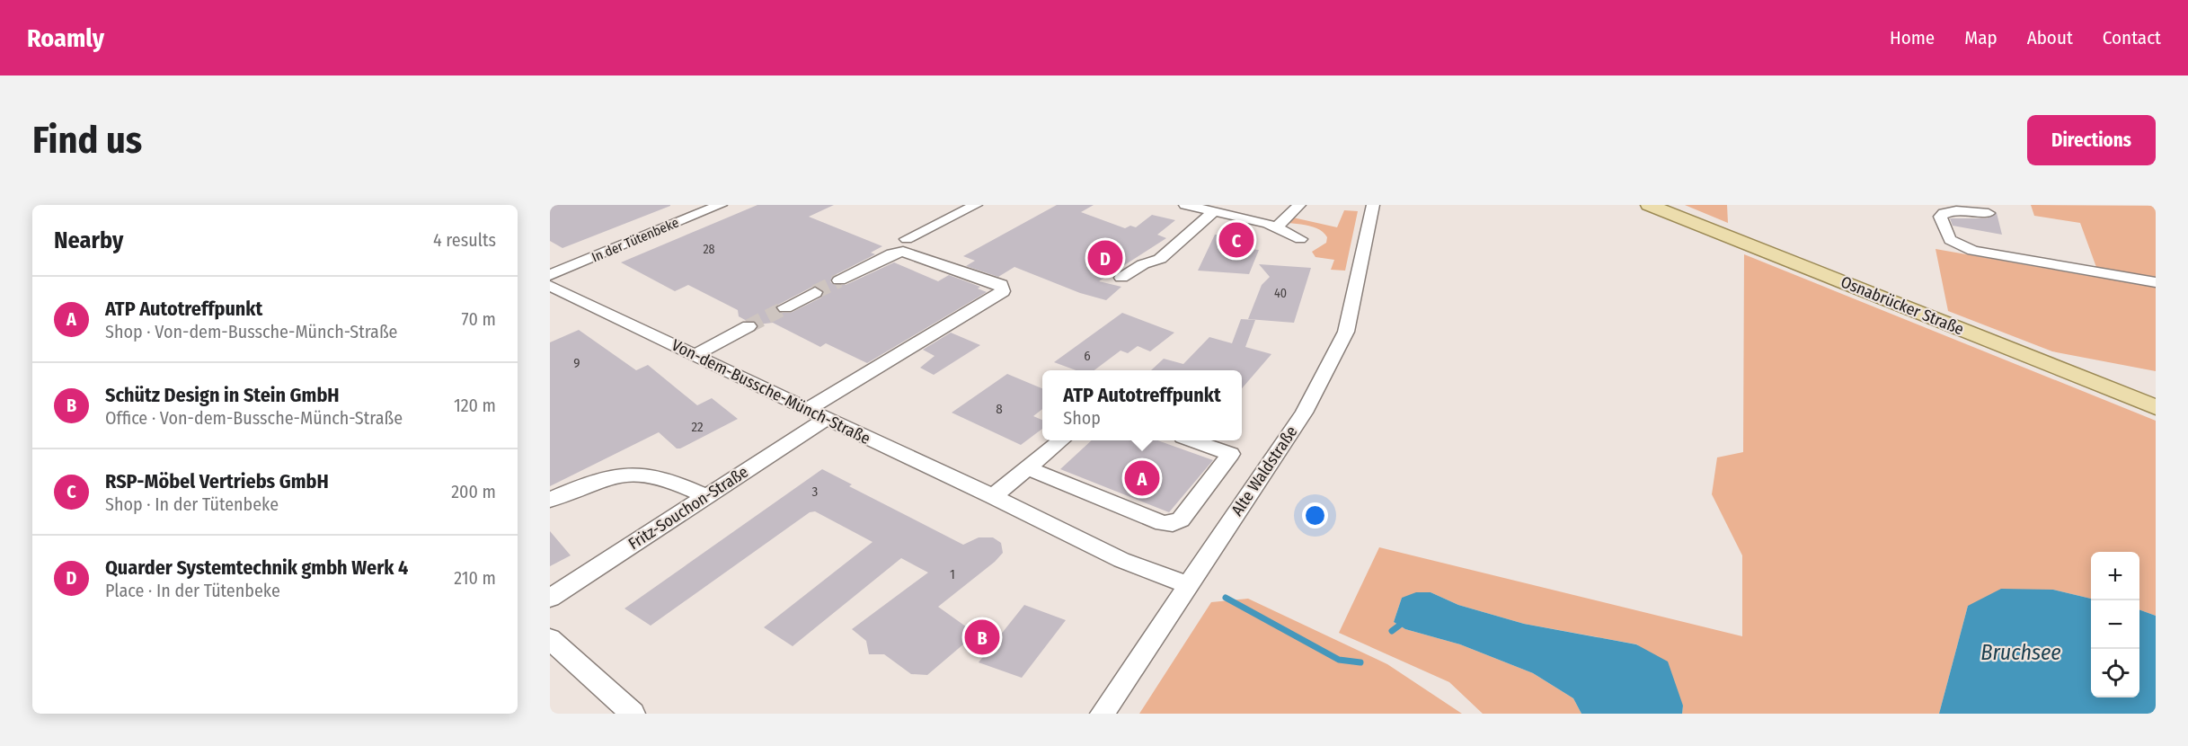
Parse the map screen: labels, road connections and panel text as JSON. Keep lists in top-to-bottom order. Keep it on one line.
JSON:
{"streets":{"main road":["Osnabrücker Straße"],"street":["In der Tütenbeke","Von-dem-Bussche-Münch-Straße","Alte Waldstraße","Fritz-Souchon-Straße"]},"crossings":[["Von-dem-Bussche-Münch-Straße","Alte Waldstraße"],["Von-dem-Bussche-Münch-Straße","Fritz-Souchon-Straße"]],"water":["Bruchsee"],"house_numbers":["28","40","6","9","8","22","3","1"],"page":{"header":"Roamly","nav":["Home","Map","About","Contact"],"buttons":"Directions","title":"Find us","heading":["Nearby","4 results"],"pins":["C","D","A","B"],"list":[{"mark":"A","name":"ATP Autotreffpunkt","note":"Shop · Von-dem-Bussche-Münch-Straße","value":"70 m"},{"mark":"B","name":"Schütz Design in Stein GmbH","note":"Office · Von-dem-Bussche-Münch-Straße","value":"120 m"},{"mark":"C","name":"RSP-Möbel Vertriebs GmbH","note":"Shop · In der Tütenbeke","value":"200 m"},{"mark":"D","name":"Quarder Systemtechnik gmbh Werk 4","note":"Place · In der Tütenbeke","value":"210 m"}],"popup":["ATP Autotreffpunkt","Shop"],"map_buttons":["+","−"]}}
